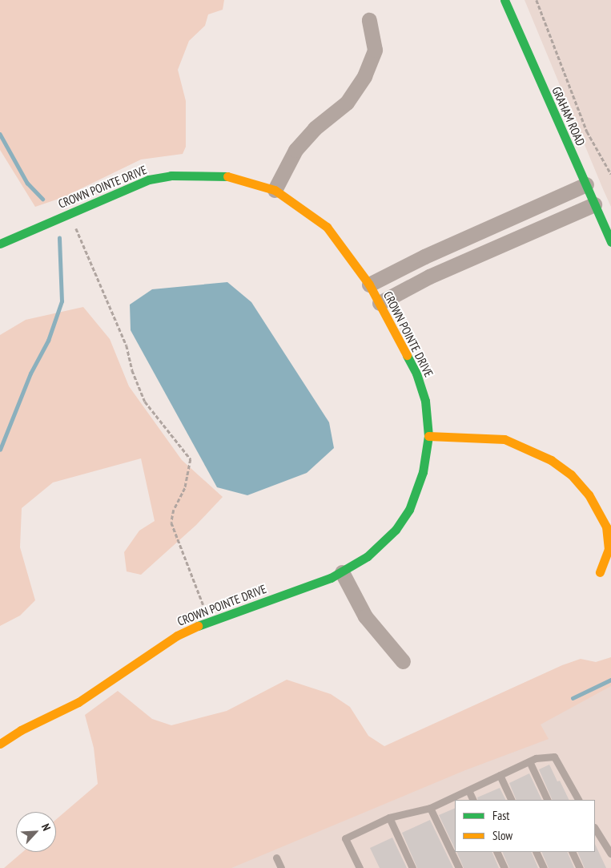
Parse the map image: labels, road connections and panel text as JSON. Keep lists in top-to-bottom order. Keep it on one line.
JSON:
{"streets":{"street":["GRAHAM ROAD","CROWN POINTE DRIVE"]},"legend":["Fast","Slow"],"north":"top right"}
